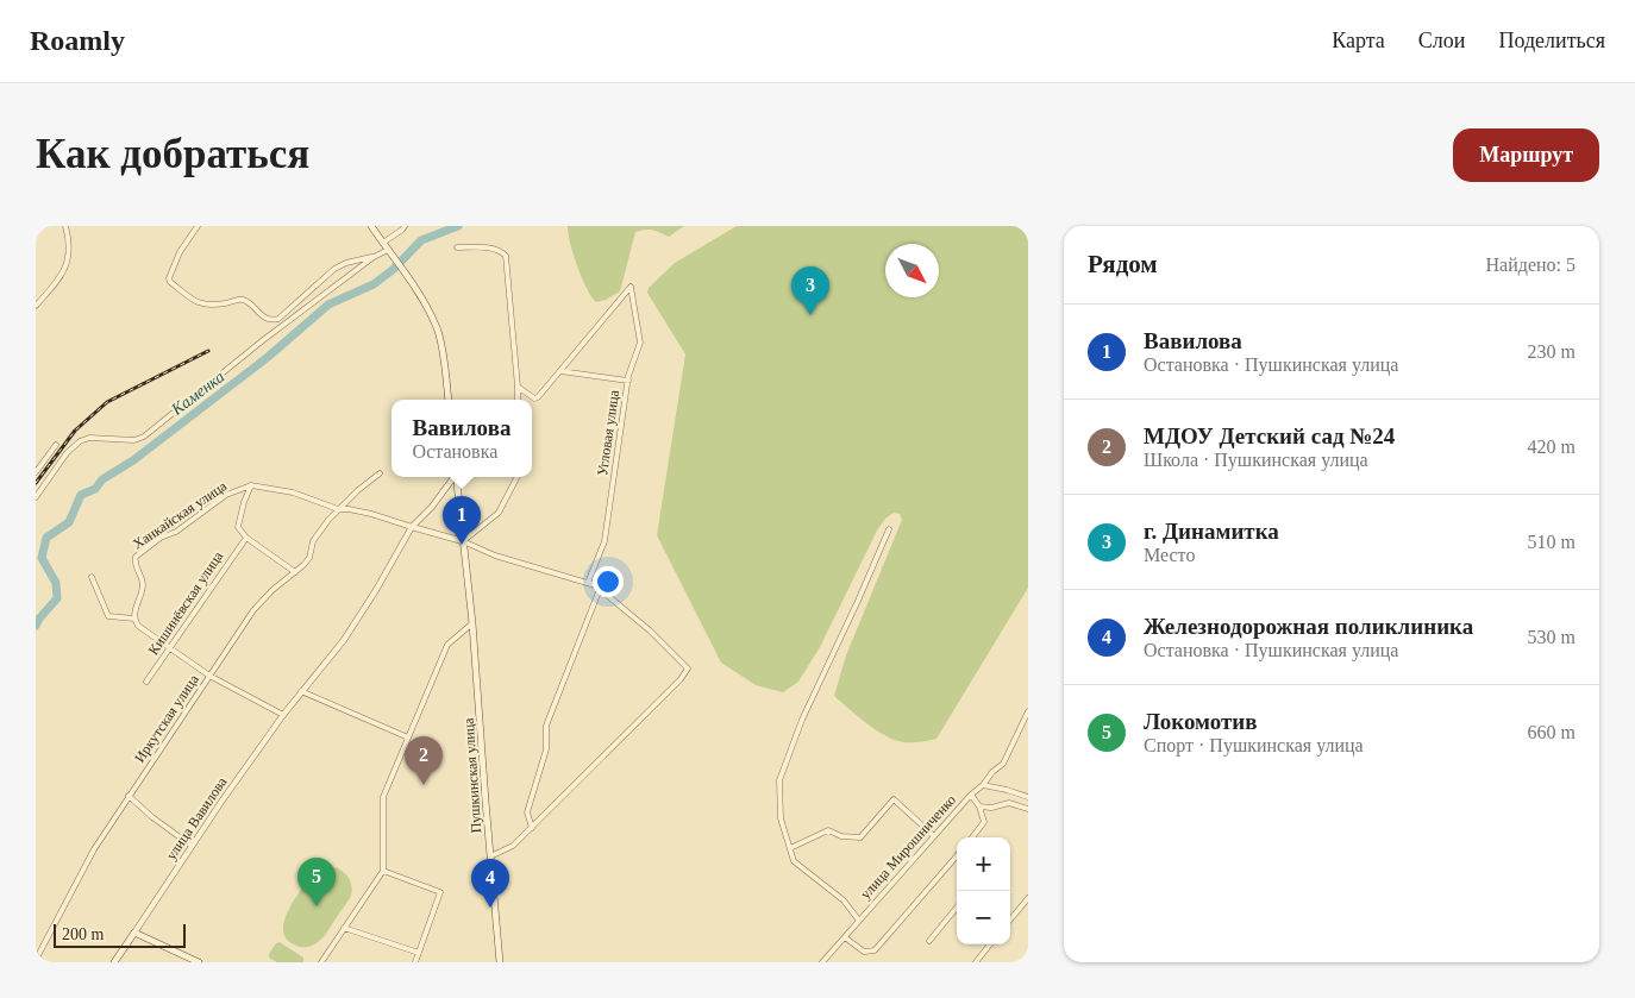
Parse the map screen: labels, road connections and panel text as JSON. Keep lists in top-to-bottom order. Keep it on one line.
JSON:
{"streets":{"main road":["Пушкинская улица","улица Вавилова"],"street":["Угловая улица","Ханкайская улица","Кишинёвская улица","Иркутская улица","улица Мирошниченко"]},"crossings":[["Ханкайская улица","Иркутская улица"],["Ханкайская улица","улица Вавилова"]],"water":["Каменка"],"scale_bar":"200 m","north":"bottom right","page":{"header":"Roamly","nav":["Карта","Слои","Поделиться"],"buttons":"Маршрут","title":"Как добраться","heading":["Рядом","Найдено: 5"],"pins":["3","1","2","5","4"],"list":[{"mark":"1","name":"Вавилова","note":"Остановка · Пушкинская улица","value":"230 m"},{"mark":"2","name":"МДОУ Детский сад №24","note":"Школа · Пушкинская улица","value":"420 m"},{"mark":"3","name":"г. Динамитка","note":"Место","value":"510 m"},{"mark":"4","name":"Железнодорожная поликлиника","note":"Остановка · Пушкинская улица","value":"530 m"},{"mark":"5","name":"Локомотив","note":"Спорт · Пушкинская улица","value":"660 m"}],"popup":["Вавилова","Остановка"],"map_buttons":["+","−"],"scale":"200 m"}}
